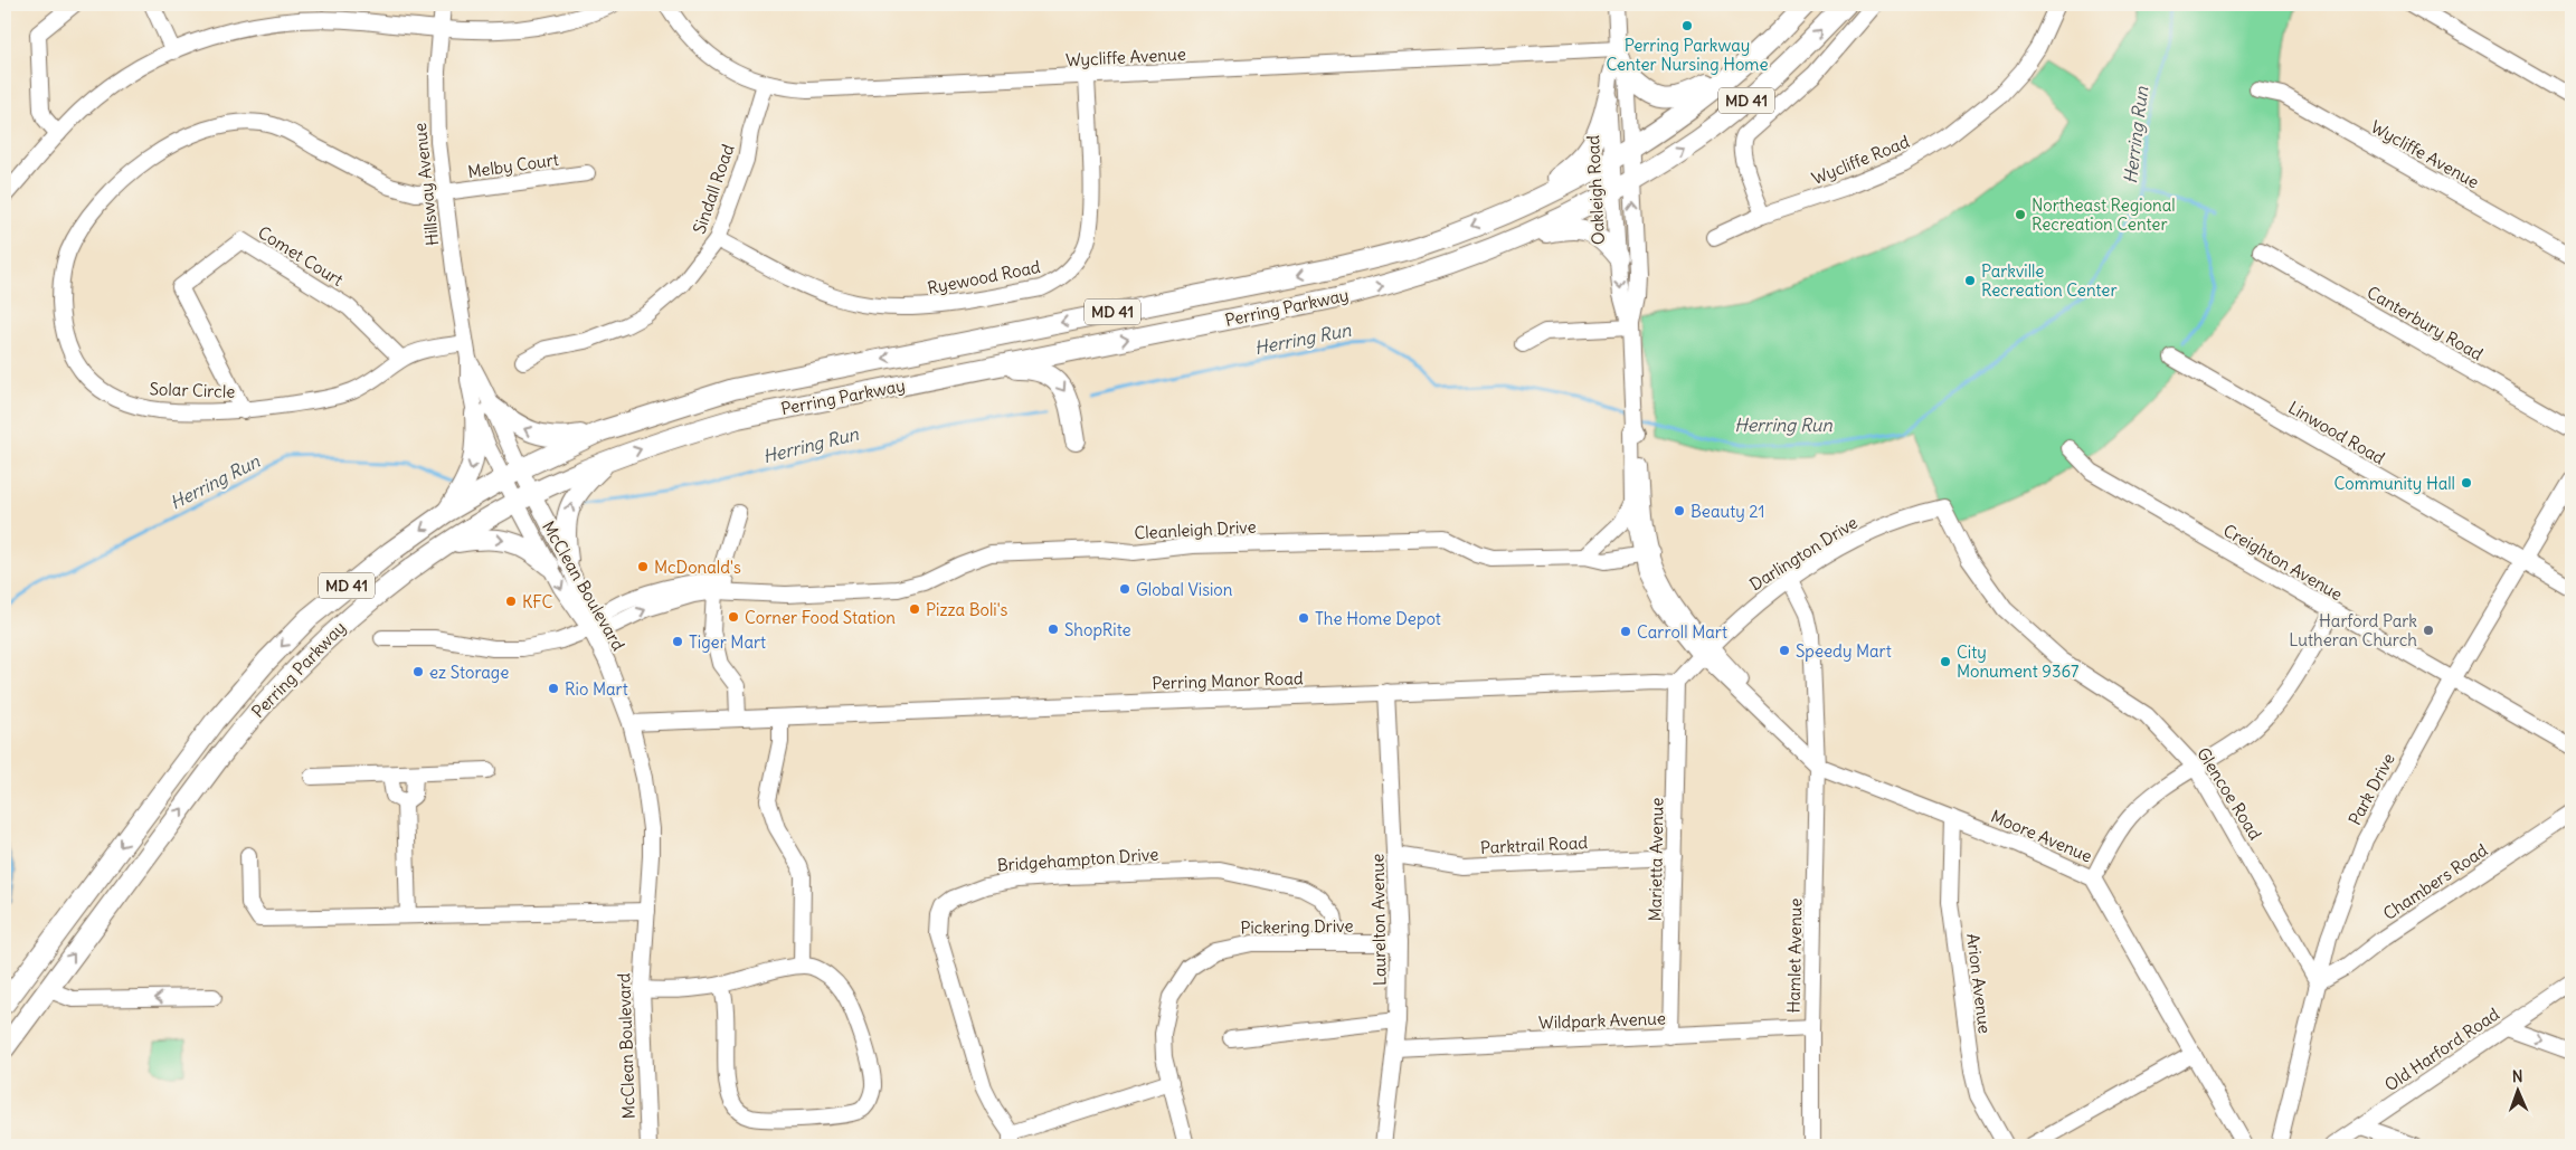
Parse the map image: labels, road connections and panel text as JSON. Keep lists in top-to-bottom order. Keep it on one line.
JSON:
{"streets":{"main road":["MD 41","Perring Parkway"],"street":["Wycliffe Avenue","Wycliffe Road","Melby Court","Hillsway Avenue","Sindall Road","Oakleigh Road","Comet Court","Ryewood Road","Canterbury Road","Solar Circle","Linwood Road","Cleanleigh Drive","Darlington Drive","Creighton Avenue","McClean Boulevard","Perring Manor Road","Park Drive","Glencoe Road","Moore Avenue","Parktrail Road","Bridgehampton Drive","Marietta Avenue","Chambers Road","Laurelton Avenue","Pickering Drive","Hamlet Avenue","Arion Avenue","Wildpark Avenue","Old Harford Road"]},"crossings":[["Wycliffe Avenue","Sindall Road"],["Wycliffe Avenue","Oakleigh Road"],["Wycliffe Avenue","Ryewood Road"],["Melby Court","Hillsway Avenue"],["Melby Court","Solar Circle"],["Hillsway Avenue","Perring Parkway"],["Hillsway Avenue","Solar Circle"],["Hillsway Avenue","McClean Boulevard"],["Sindall Road","Ryewood Road"],["Oakleigh Road","Perring Parkway"],["Oakleigh Road","Cleanleigh Drive"],["Oakleigh Road","Darlington Drive"],["Oakleigh Road","Moore Avenue"],["Comet Court","Solar Circle"],["Perring Parkway","McClean Boulevard"],["Linwood Road","Park Drive"],["Cleanleigh Drive","McClean Boulevard"],["Darlington Drive","Perring Manor Road"],["Darlington Drive","Glencoe Road"],["Darlington Drive","Moore Avenue"],["Darlington Drive","Marietta Avenue"],["Darlington Drive","Hamlet Avenue"],["Creighton Avenue","Park Drive"],["McClean Boulevard","Perring Manor Road"],["Perring Manor Road","Marietta Avenue"],["Perring Manor Road","Laurelton Avenue"],["Park Drive","Glencoe Road"],["Park Drive","Chambers Road"],["Glencoe Road","Chambers Road"],["Moore Avenue","Hamlet Avenue"],["Moore Avenue","Arion Avenue"],["Parktrail Road","Marietta Avenue"],["Parktrail Road","Laurelton Avenue"],["Bridgehampton Drive","Pickering Drive"],["Marietta Avenue","Wildpark Avenue"],["Laurelton Avenue","Pickering Drive"],["Laurelton Avenue","Wildpark Avenue"],["Hamlet Avenue","Wildpark Avenue"]],"water":["Herring Run"],"places":["Perring Parkway Center Nursing Home","Northeast Regional Recreation Center","Parkville Recreation Center","Community Hall","Beauty 21","McDonald's","Global Vision","KFC","Pizza Boli's","Corner Food Station","The Home Depot","ShopRite","Harford Park Lutheran Church","Carroll Mart","Tiger Mart","Speedy Mart","City Monument 9367","ez Storage","Rio Mart"],"north":"top"}
